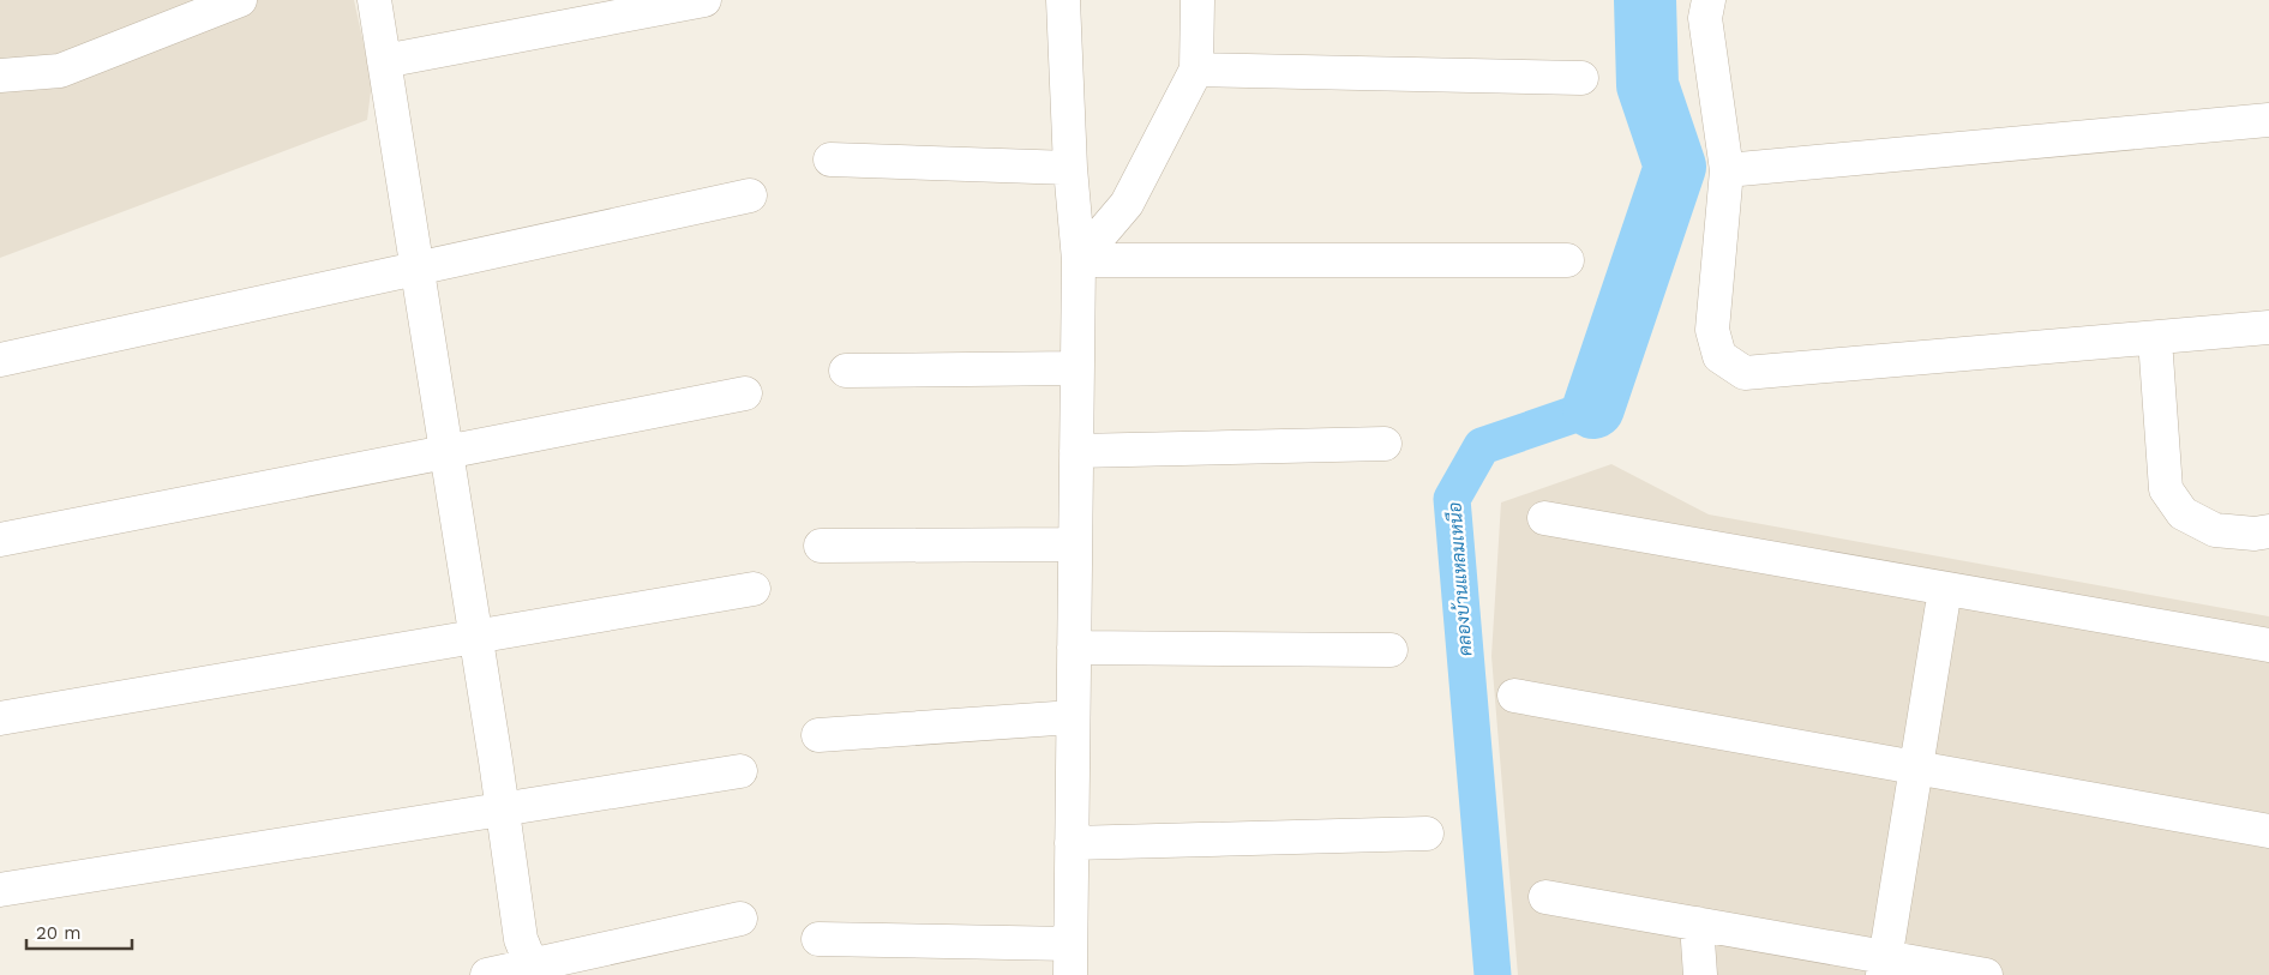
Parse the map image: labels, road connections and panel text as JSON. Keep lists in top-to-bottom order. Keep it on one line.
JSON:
{"water":["คลองบ้านแหลมเหนือ"],"scale_bar":"20 m"}
